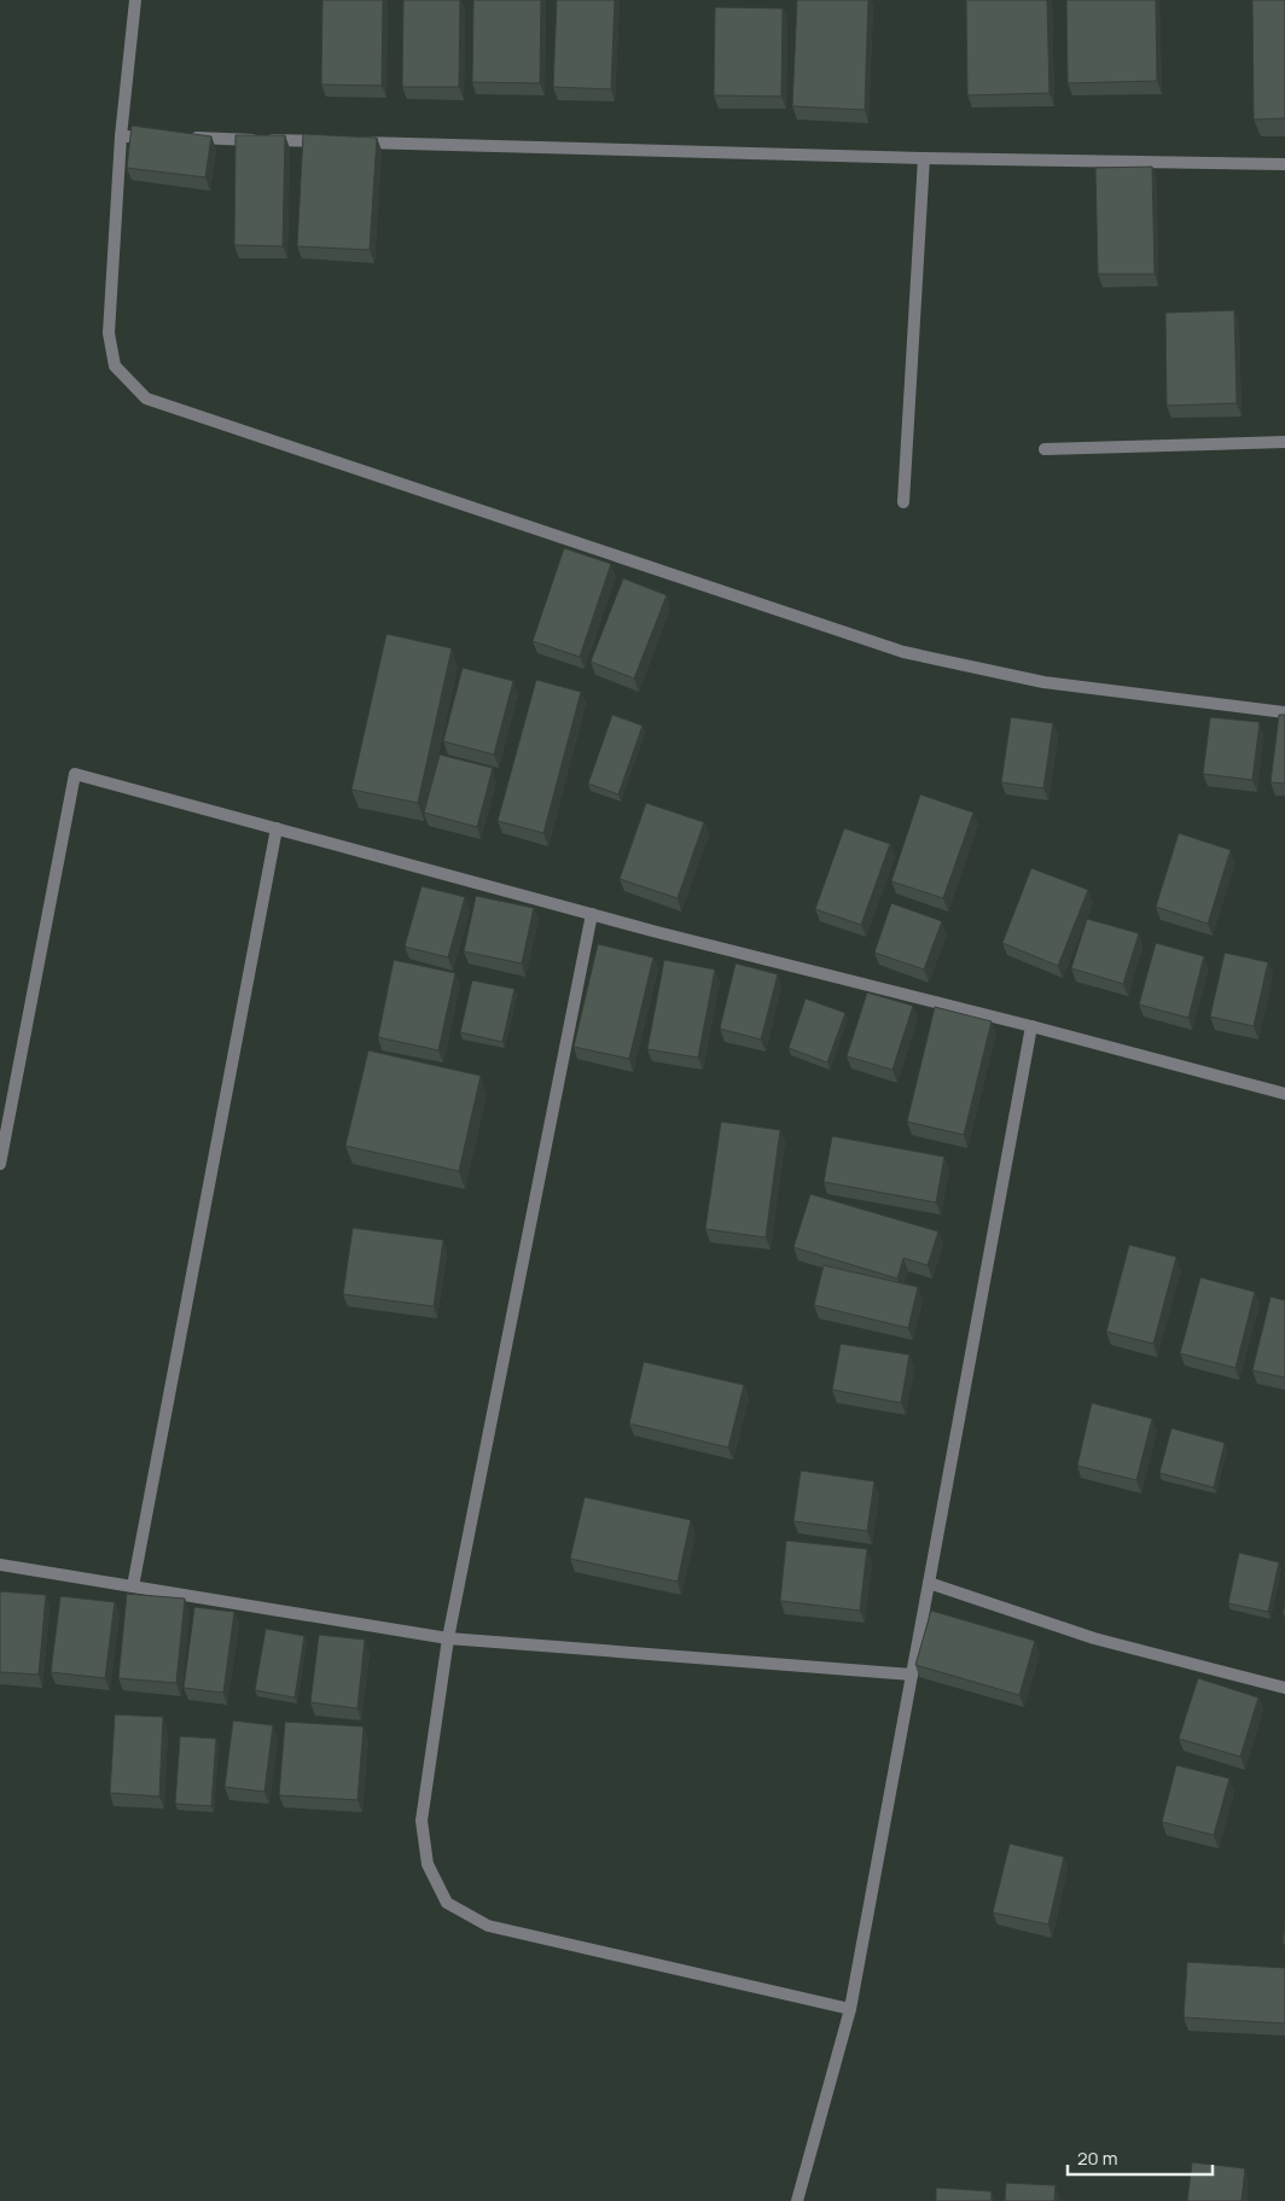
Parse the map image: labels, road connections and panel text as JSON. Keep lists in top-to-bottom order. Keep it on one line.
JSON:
{"scale_bar":"20 m"}
